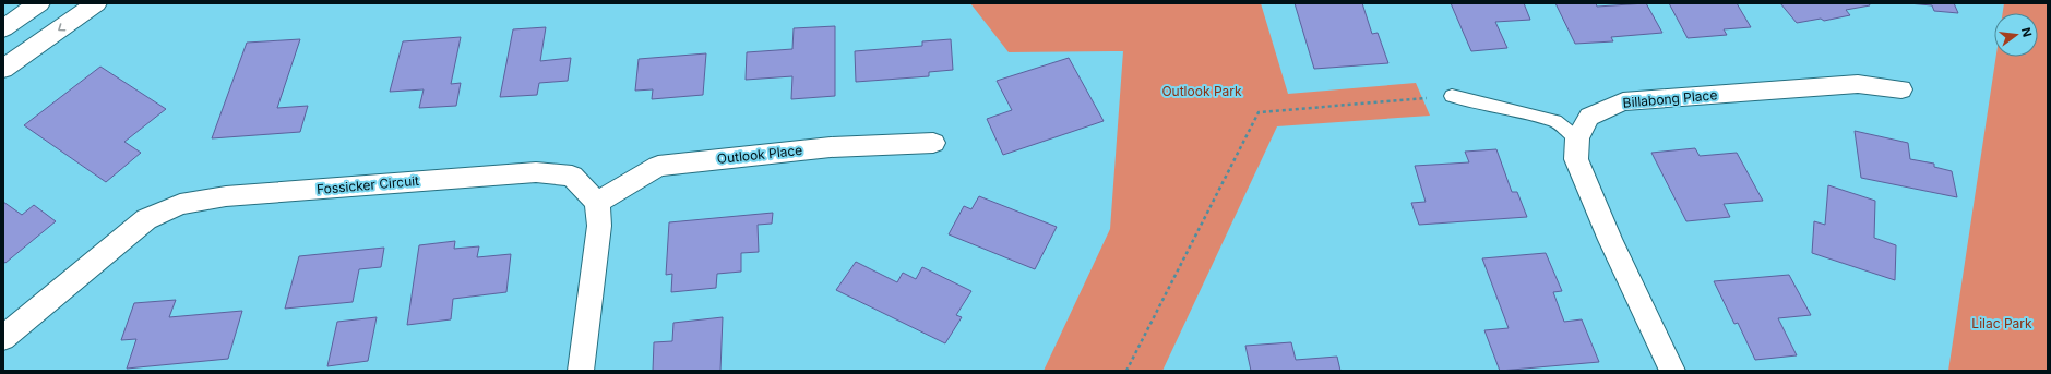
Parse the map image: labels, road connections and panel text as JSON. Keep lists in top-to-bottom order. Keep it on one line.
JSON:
{"streets":{"street":["Billabong Place","Outlook Place","Fossicker Circuit"]},"crossings":[["Outlook Place","Fossicker Circuit"]],"parks":["Outlook Park","Lilac Park"],"north":"right"}
